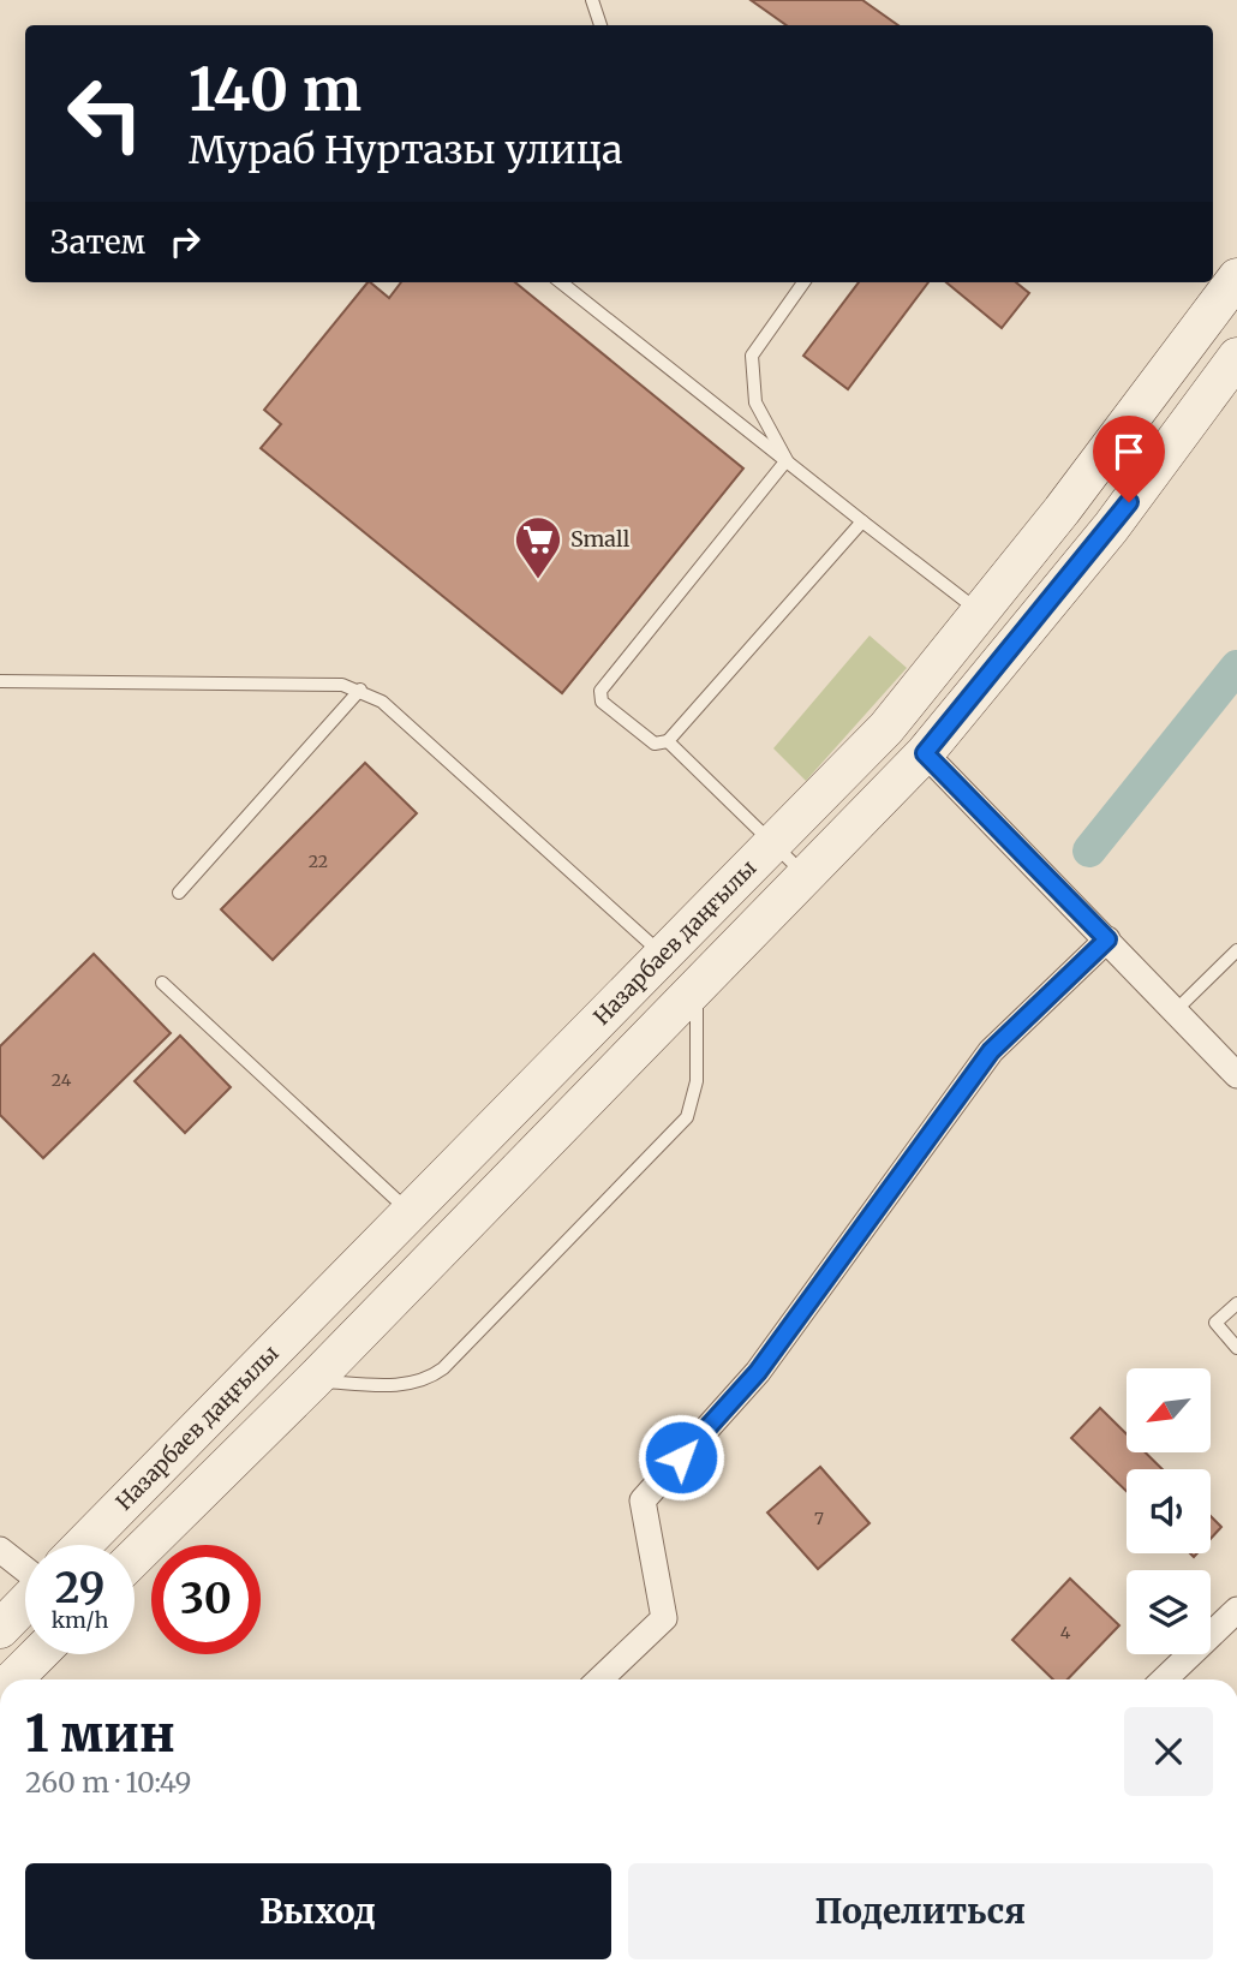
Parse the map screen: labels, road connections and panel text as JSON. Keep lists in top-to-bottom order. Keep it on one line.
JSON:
{"streets":{"main road":["Назарбаев даңғылы"]},"places":{"supermarket":["Small"]},"house_numbers":["22","24","7","4"],"north":"bottom left","page":{"turn":["140 m","Мураб Нуртазы улица"],"then":"Затем","speed":"29 km/h","limit":"30","heading":["1 мин","260 m · 10:49"],"buttons":["Выход","Поделиться"]}}
